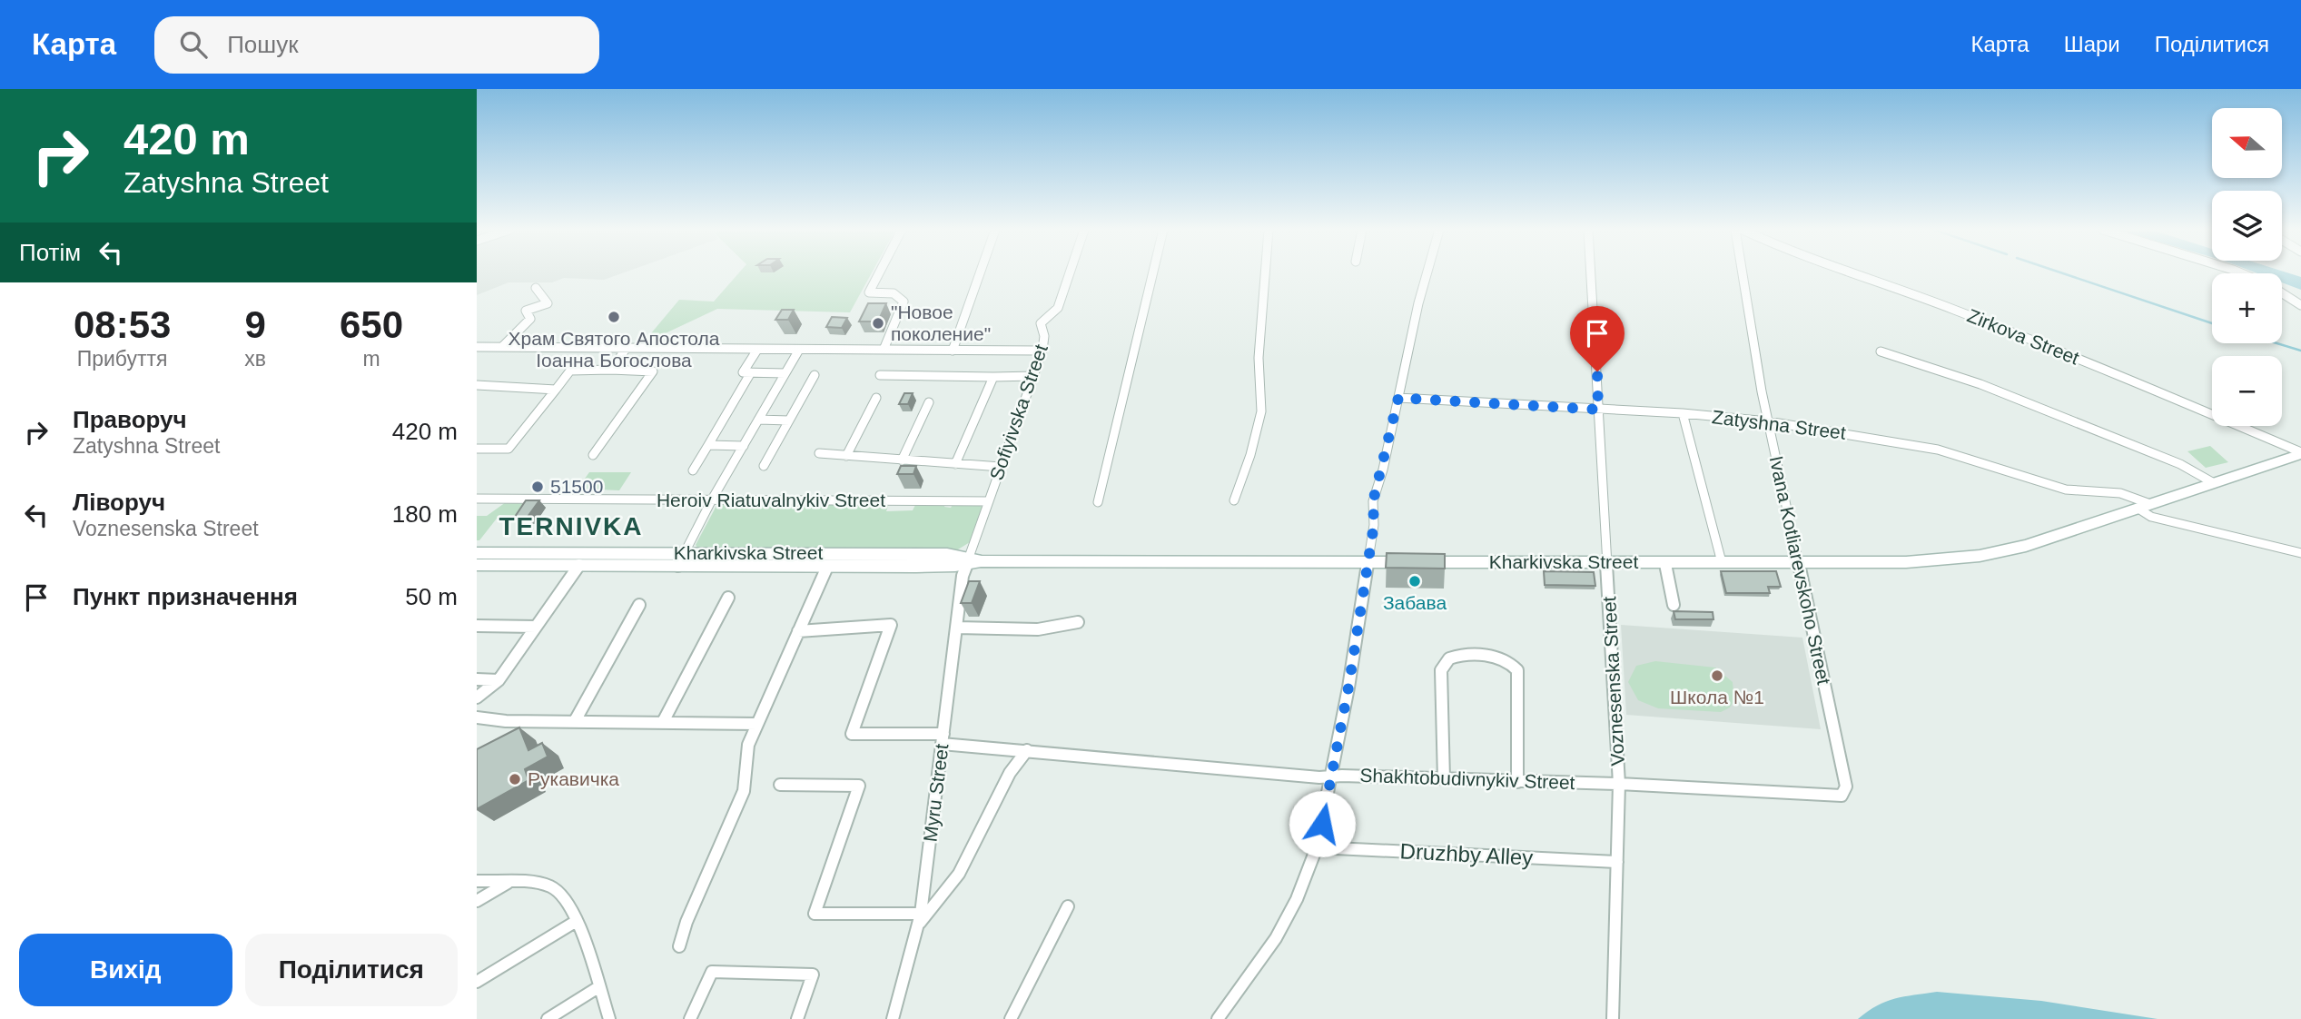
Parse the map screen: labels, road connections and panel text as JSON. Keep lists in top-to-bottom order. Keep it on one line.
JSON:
{"streets":{"street":["Zirkova Street","Sofiyivska Street","Zatyshna Street","Heroiv Riatuvalnykiv Street","Kharkivska Street","Ivana Kotliarevskoho Street","Voznesenska Street","Shakhtobudivnykiv Street","Myru Street","Druzhby Alley"]},"crossings":[["Zirkova Street","Kharkivska Street"],["Sofiyivska Street","Heroiv Riatuvalnykiv Street"],["Sofiyivska Street","Kharkivska Street"],["Sofiyivska Street","Myru Street"],["Zatyshna Street","Kharkivska Street"],["Zatyshna Street","Ivana Kotliarevskoho Street"],["Zatyshna Street","Voznesenska Street"],["Kharkivska Street","Ivana Kotliarevskoho Street"],["Kharkivska Street","Voznesenska Street"],["Kharkivska Street","Myru Street"],["Ivana Kotliarevskoho Street","Shakhtobudivnykiv Street"],["Voznesenska Street","Shakhtobudivnykiv Street"],["Voznesenska Street","Druzhby Alley"],["Shakhtobudivnykiv Street","Myru Street"]],"districts":["TERNIVKA"],"places":["Храм Святого Апостола Іоанна Богослова","\"Новое поколение\"","51500","Забава","Школа №1","Рукавичка"],"north":"left","page":{"header":"Карта","search":"Пошук","nav":["Карта","Шари","Поділитися"],"turn":["420 m","Zatyshna Street"],"map_buttons":["+","−"],"then":"Потім","eta":["08:53","Прибуття","9","хв","650","m"],"list":[{"name":"Праворуч","note":"Zatyshna Street","value":"420 m"},{"name":"Ліворуч","note":"Voznesenska Street","value":"180 m"},{"name":"Пункт призначення","value":"50 m"}],"buttons":["Вихід","Поділитися"]}}
